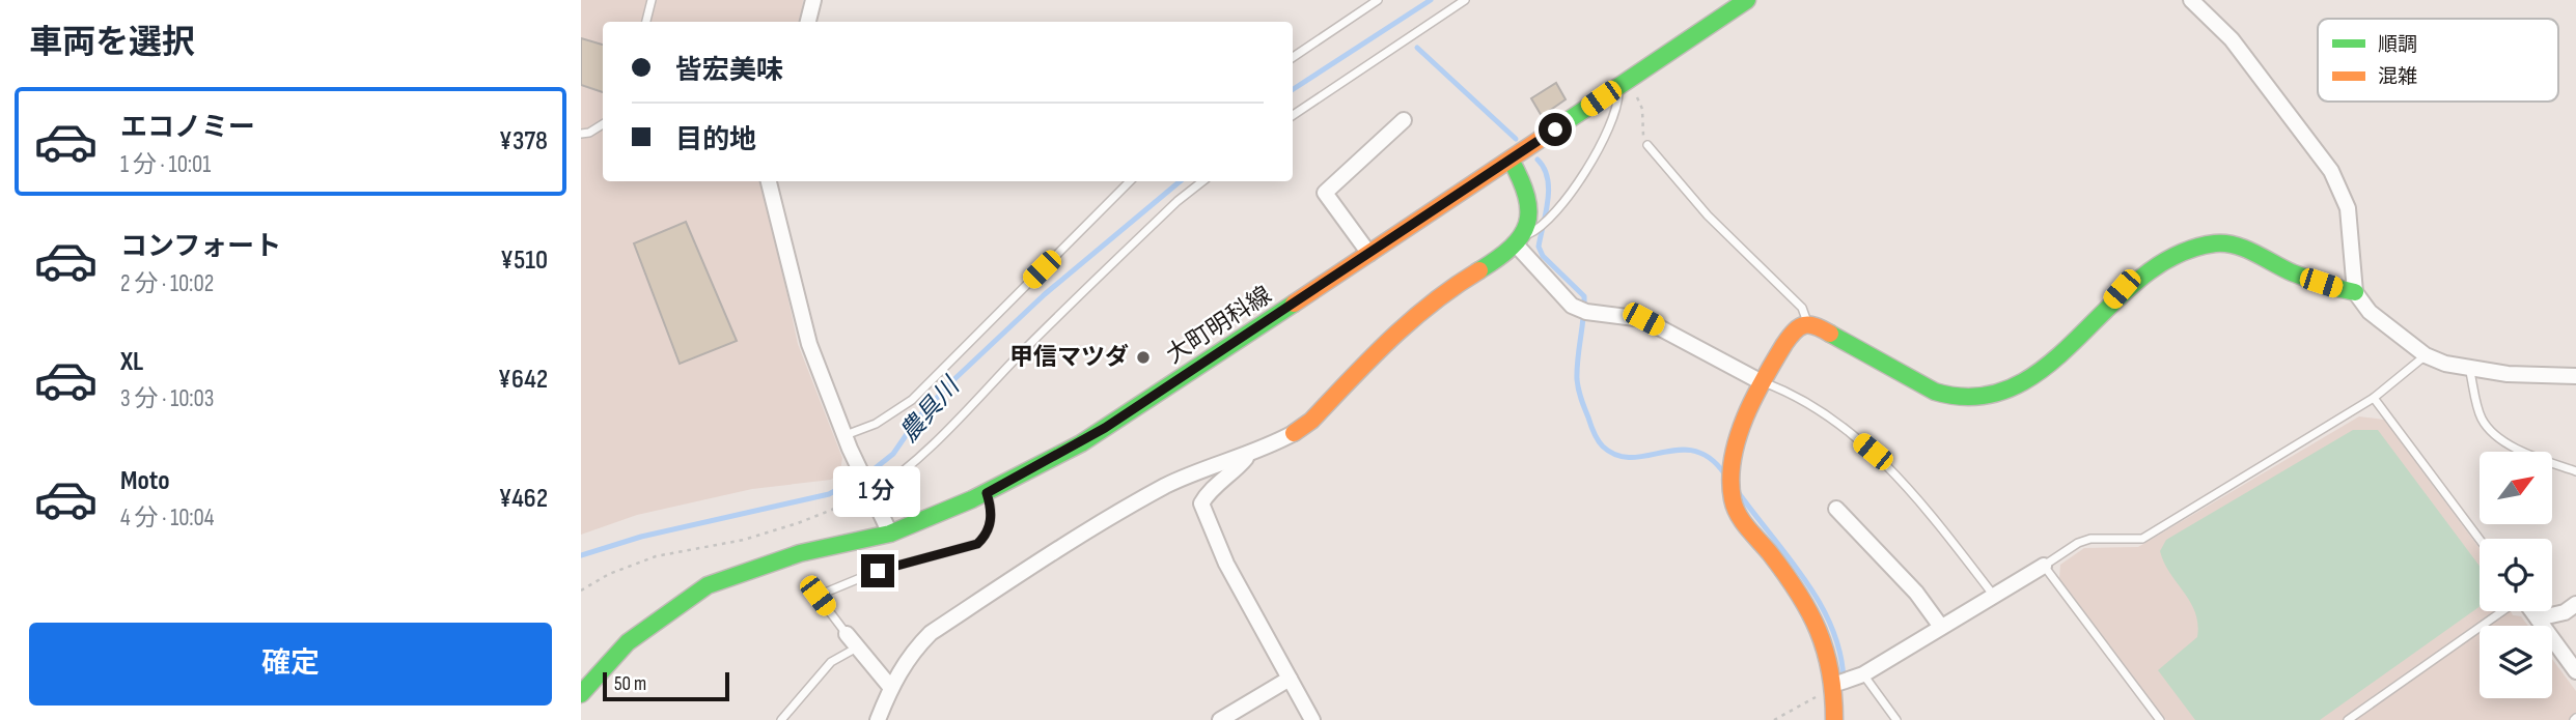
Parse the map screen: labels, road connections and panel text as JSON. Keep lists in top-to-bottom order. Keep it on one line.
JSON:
{"streets":{"street":["大町明科線"]},"water":["農具川"],"places":["甲信マツダ"],"legend":["順調","混雑"],"scale_bar":"50 m","north":"top right","page":{"heading":"車両を選択","banner":["皆宏美味","目的地"],"list":[{"name":"エコノミー","note":"1 分 · 10:01","value":"¥378"},{"name":"コンフォート","note":"2 分 · 10:02","value":"¥510"},{"name":"XL","note":"3 分 · 10:03","value":"¥642"},{"name":"Moto","note":"4 分 · 10:04","value":"¥462"}],"bubble":"1 分","buttons":"確定","scale":"50 m"}}
